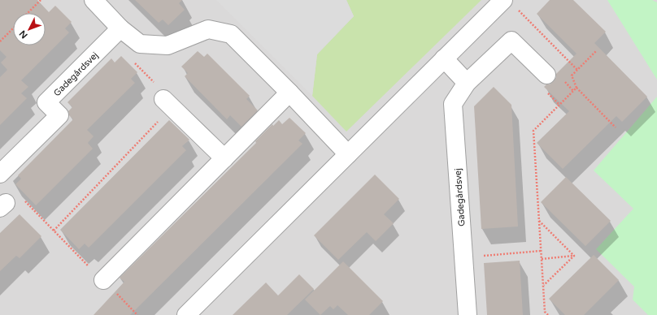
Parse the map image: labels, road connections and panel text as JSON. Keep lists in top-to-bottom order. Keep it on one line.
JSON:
{"streets":{"street":["Gadegårdsvej"]},"north":"bottom left"}
